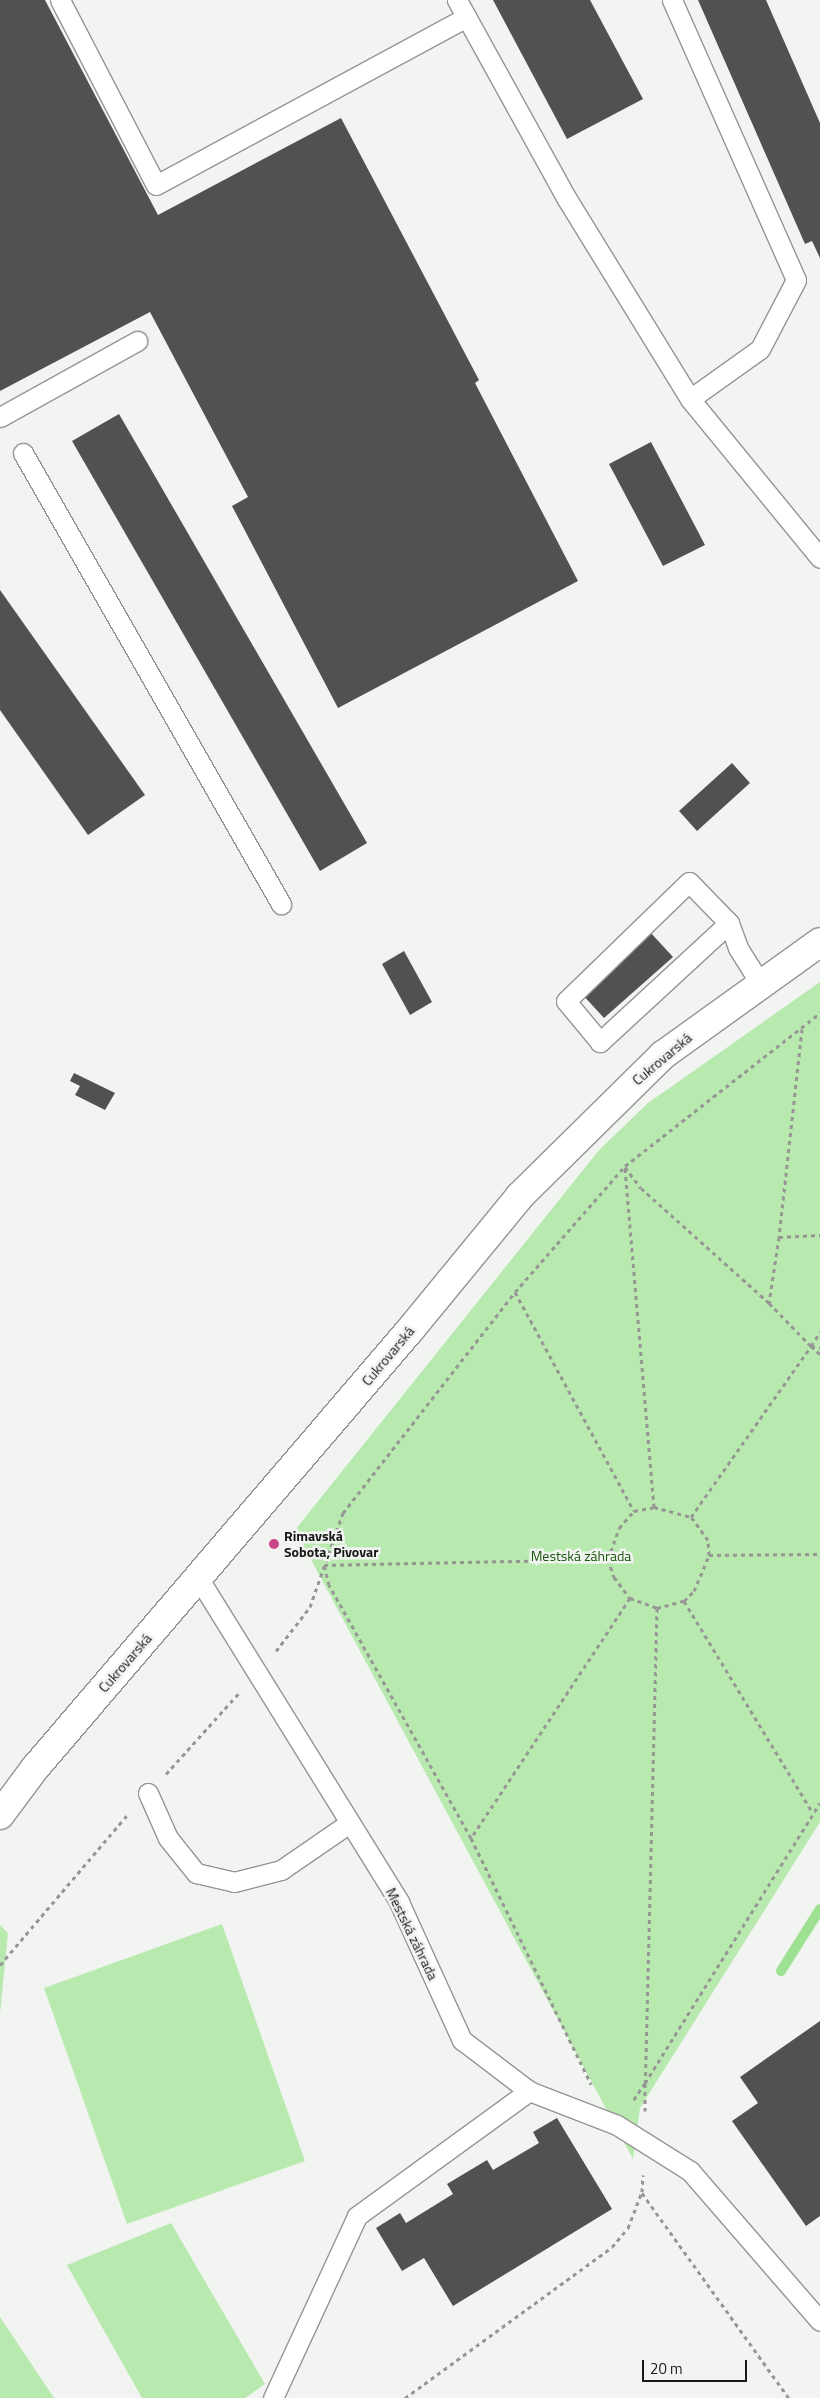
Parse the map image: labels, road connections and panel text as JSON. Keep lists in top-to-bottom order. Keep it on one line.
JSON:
{"streets":{"main road":["Cukrovarská"],"lane":["Mestská záhrada"]},"crossings":[["Cukrovarská","Mestská záhrada"]],"parks":["Mestská záhrada"],"places":["Rimavská Sobota, Pivovar"],"scale_bar":"20 m"}
